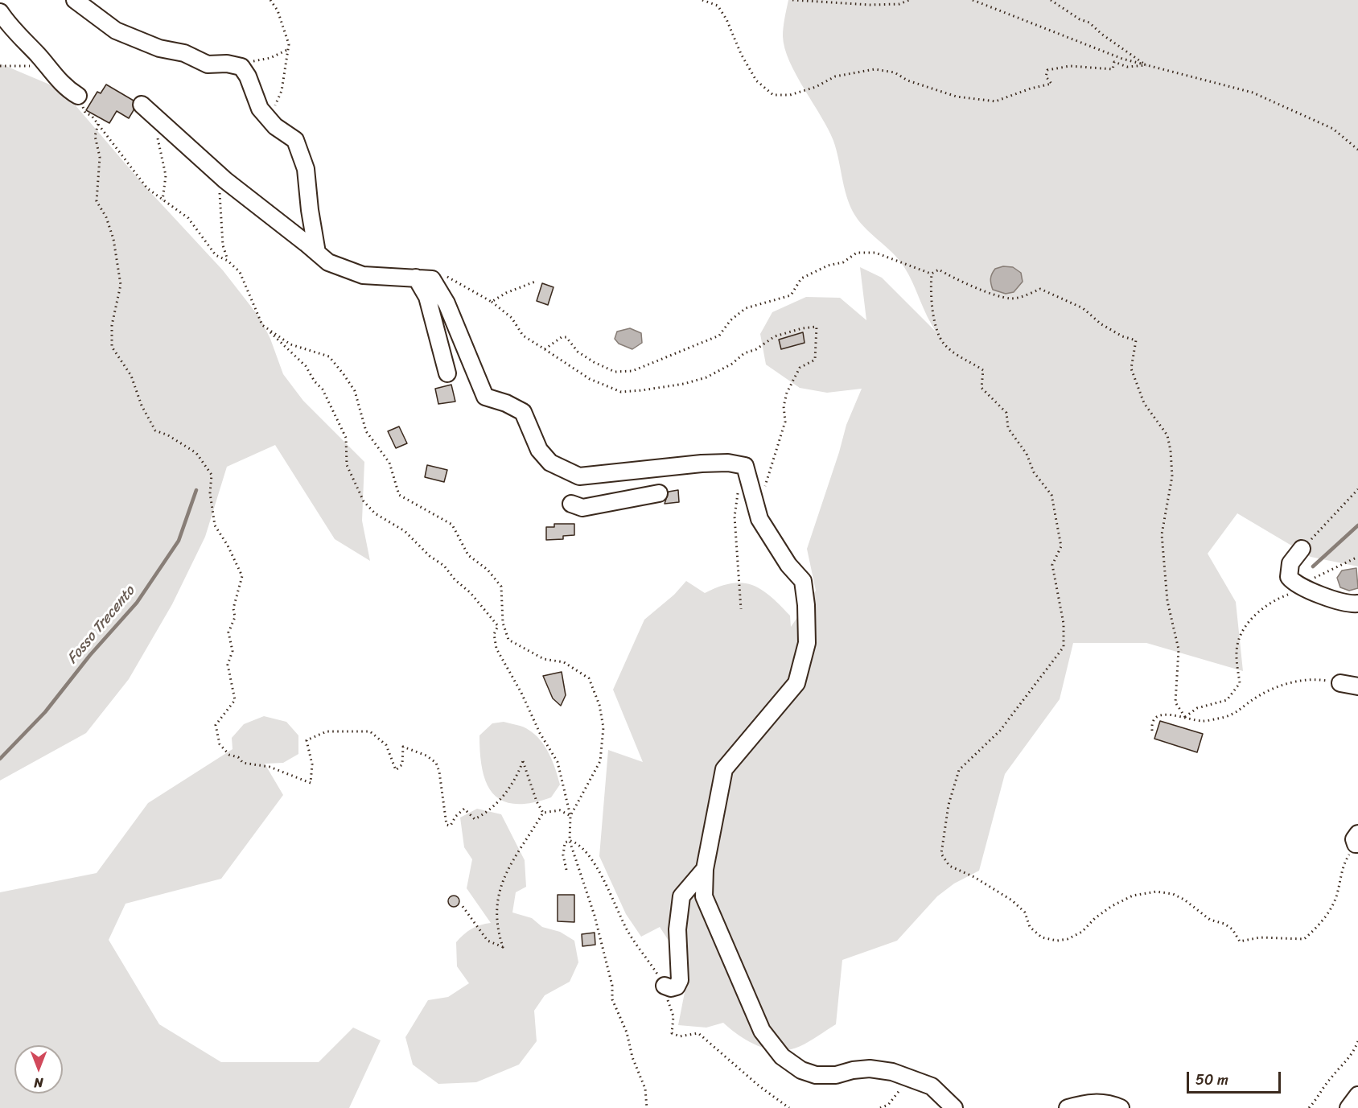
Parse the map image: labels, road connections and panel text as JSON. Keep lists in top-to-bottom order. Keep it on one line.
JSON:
{"water":["Fosso Trecento"],"scale_bar":"50 m","north":"bottom"}
